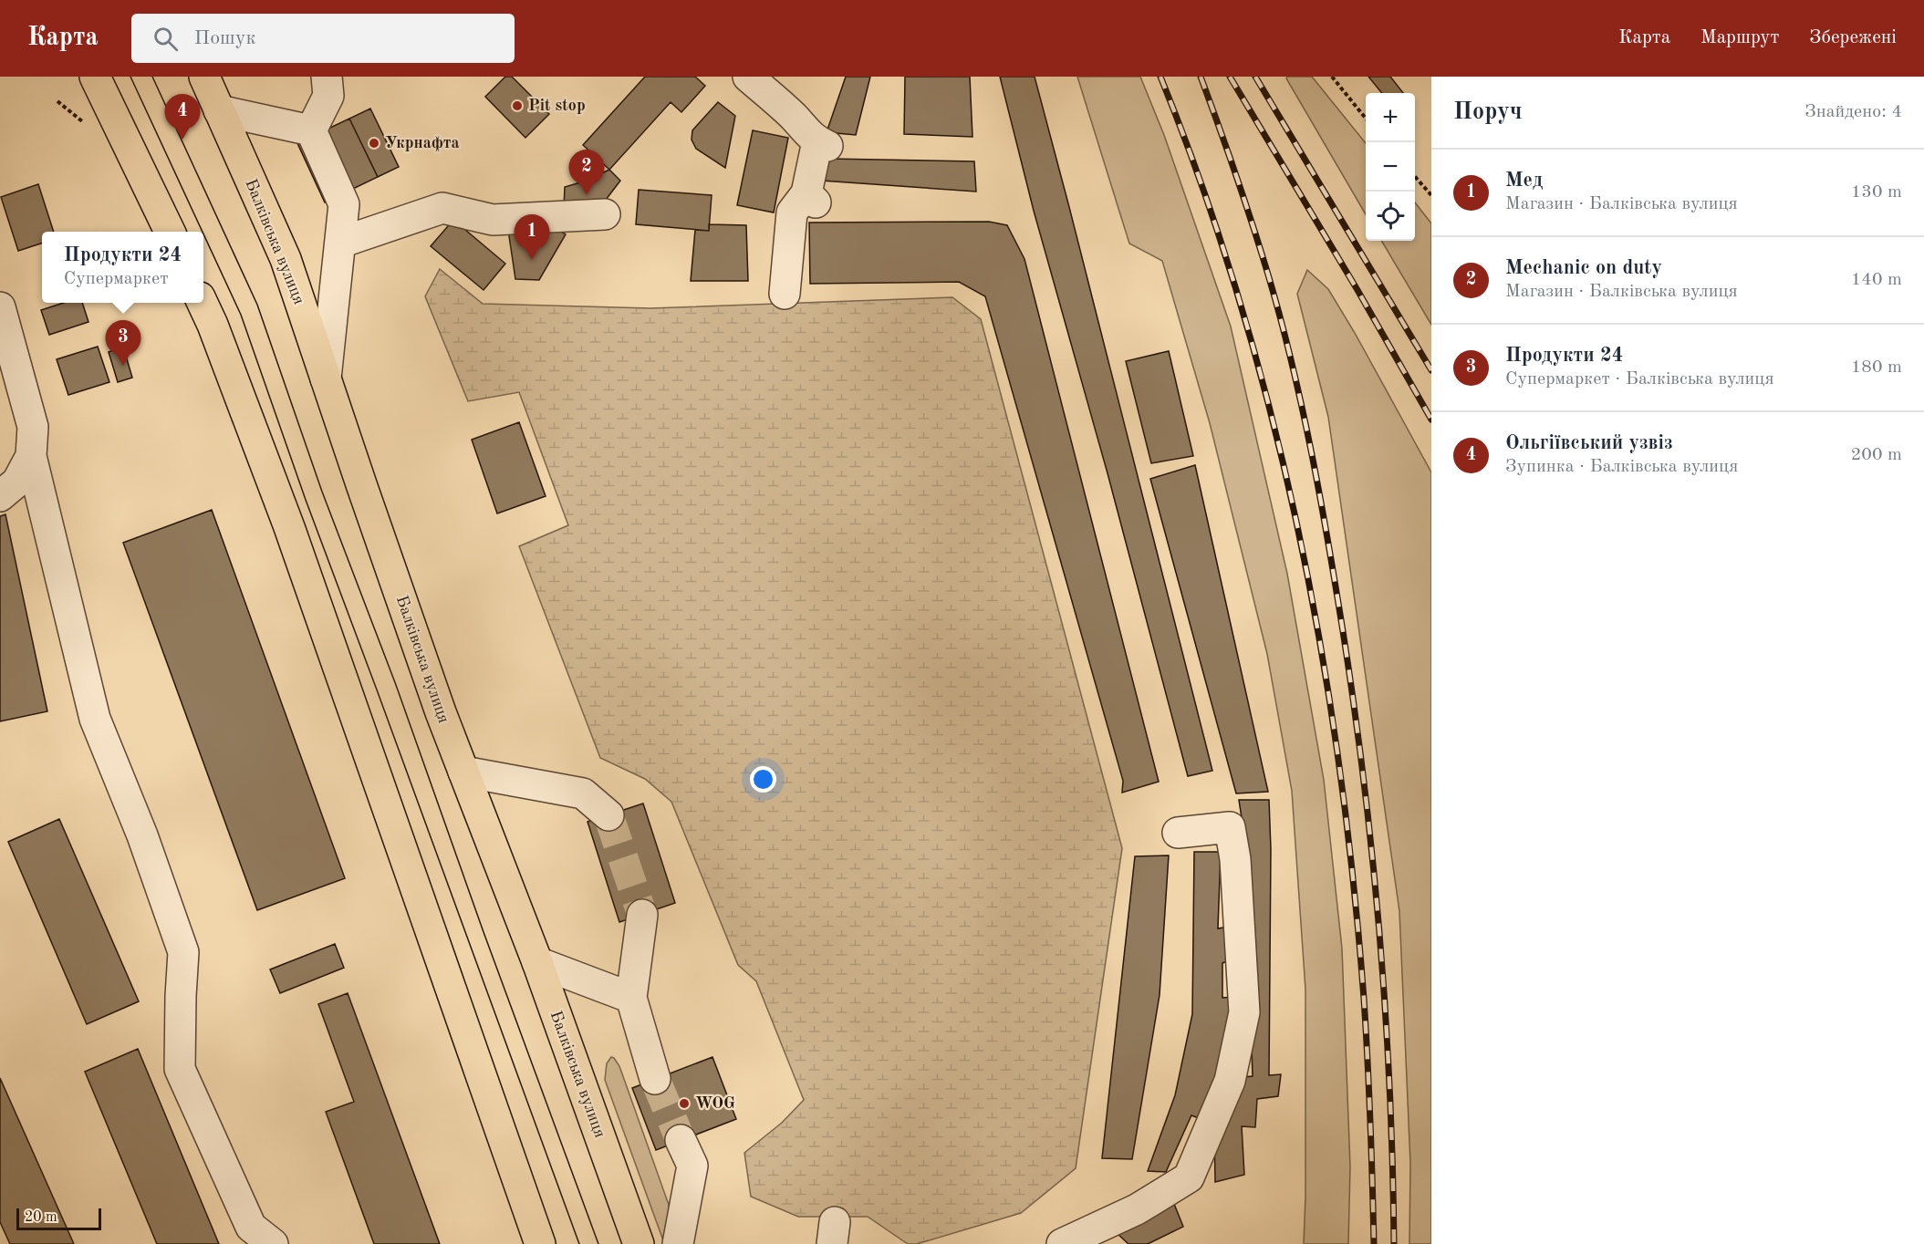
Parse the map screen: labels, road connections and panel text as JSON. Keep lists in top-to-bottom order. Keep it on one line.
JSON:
{"streets":{"main road":["Балківська вулиця"]},"places":["Pit stop","Укрнафта","WOG"],"scale_bar":"20 m","page":{"header":"Карта","search":"Пошук","nav":["Карта","Маршрут","Збережені"],"heading":["Поруч","Знайдено: 4"],"map_buttons":["+","−"],"pins":["4","2","1","3"],"list":[{"mark":"1","name":"Мед","note":"Магазин · Балківська вулиця","value":"130 m"},{"mark":"2","name":"Mechanic on duty","note":"Магазин · Балківська вулиця","value":"140 m"},{"mark":"3","name":"Продукти 24","note":"Супермаркет · Балківська вулиця","value":"180 m"},{"mark":"4","name":"Ольгіївський узвіз","note":"Зупинка · Балківська вулиця","value":"200 m"}],"popup":["Продукти 24","Супермаркет"],"scale":"20 m"}}
